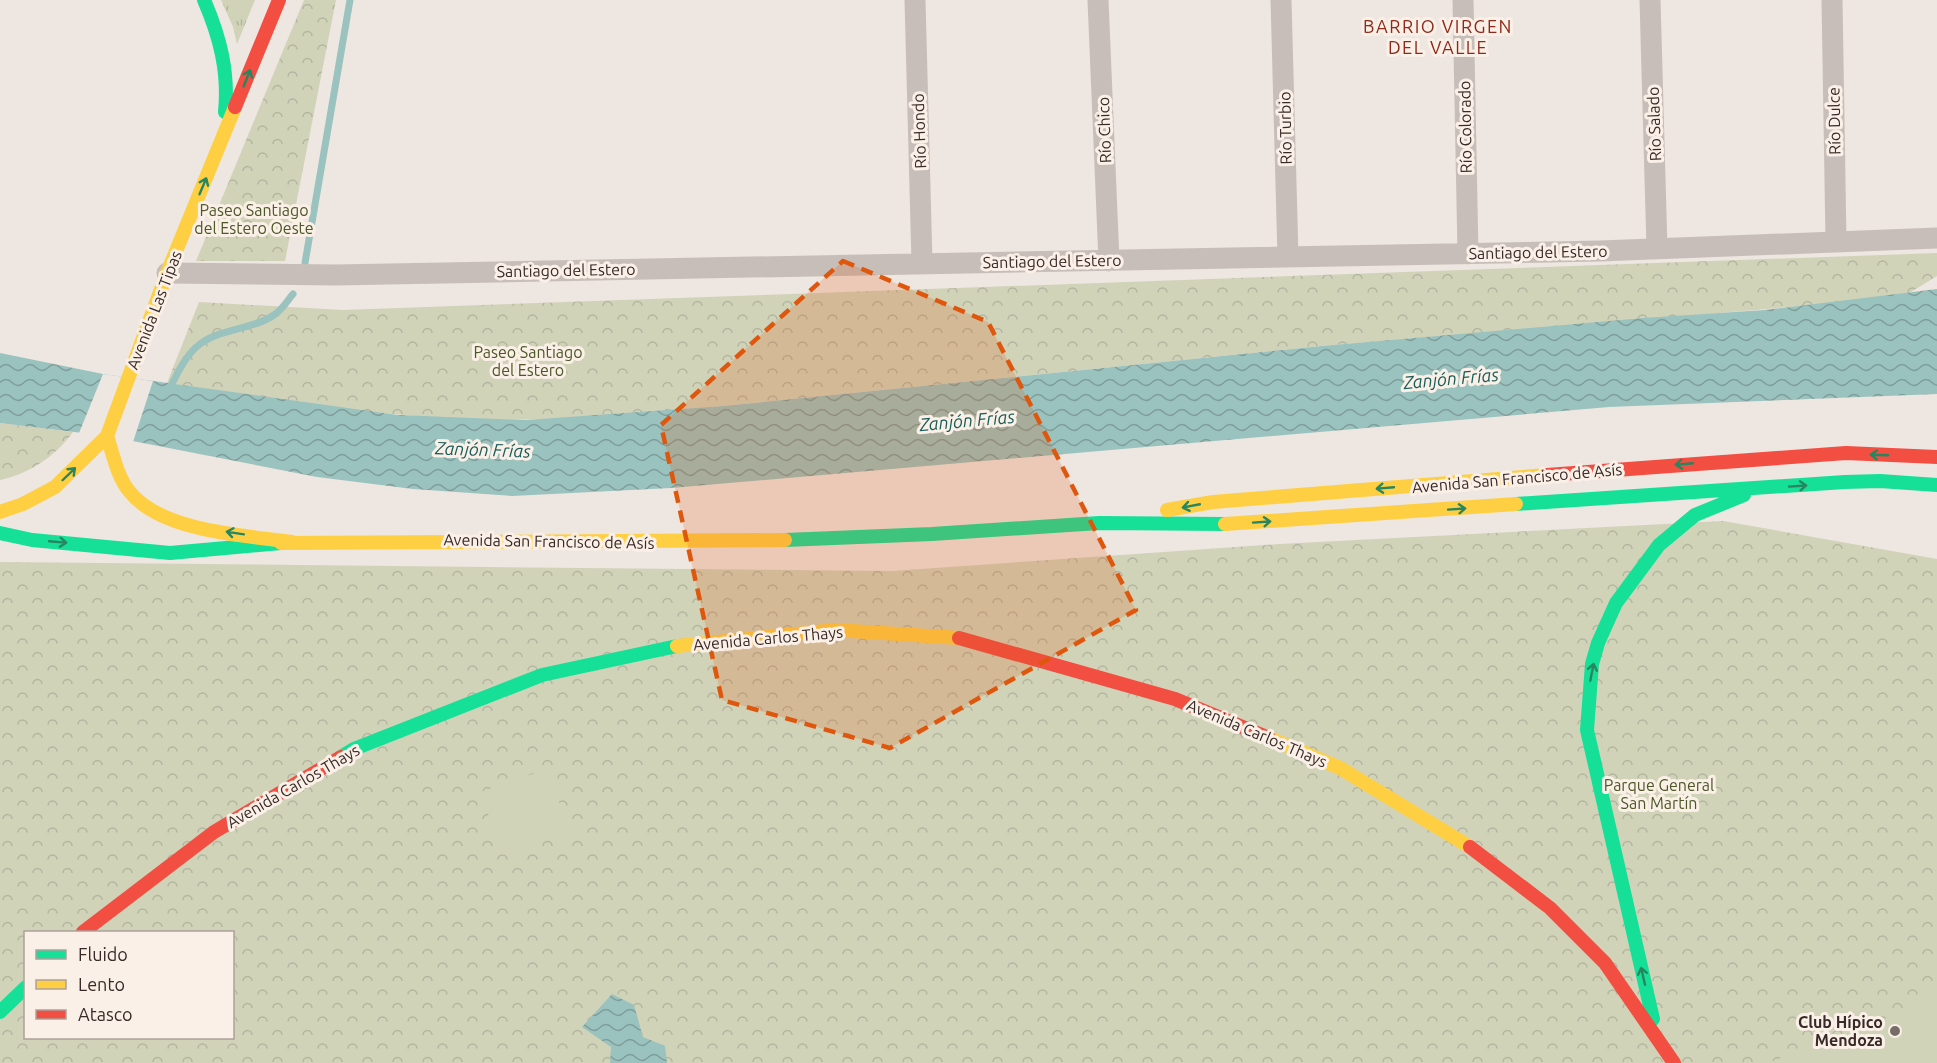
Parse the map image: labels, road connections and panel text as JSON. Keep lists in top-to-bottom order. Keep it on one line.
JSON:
{"streets":{"main road":["Avenida Las Tipas","Avenida San Francisco de Asís","Avenida Carlos Thays"],"street":["Río Dulce","Río Salado","Río Colorado","Río Turbio","Río Chico","Río Hondo","Santiago del Estero"]},"crossings":[["Río Dulce","Santiago del Estero"],["Río Salado","Santiago del Estero"],["Río Colorado","Santiago del Estero"],["Río Turbio","Santiago del Estero"],["Río Chico","Santiago del Estero"],["Río Hondo","Santiago del Estero"],["Santiago del Estero","Avenida Las Tipas"],["Avenida San Francisco de Asís","Avenida Carlos Thays"]],"one_way":["Avenida Las Tipas"],"districts":["BARRIO VIRGEN DEL VALLE"],"water":["Zanjón Frías"],"parks":["Paseo Santiago del Estero Oeste","Paseo Santiago del Estero","Parque General San Martín"],"places":["Club Hípico Mendoza"],"legend":["Fluido","Lento","Atasco"]}
